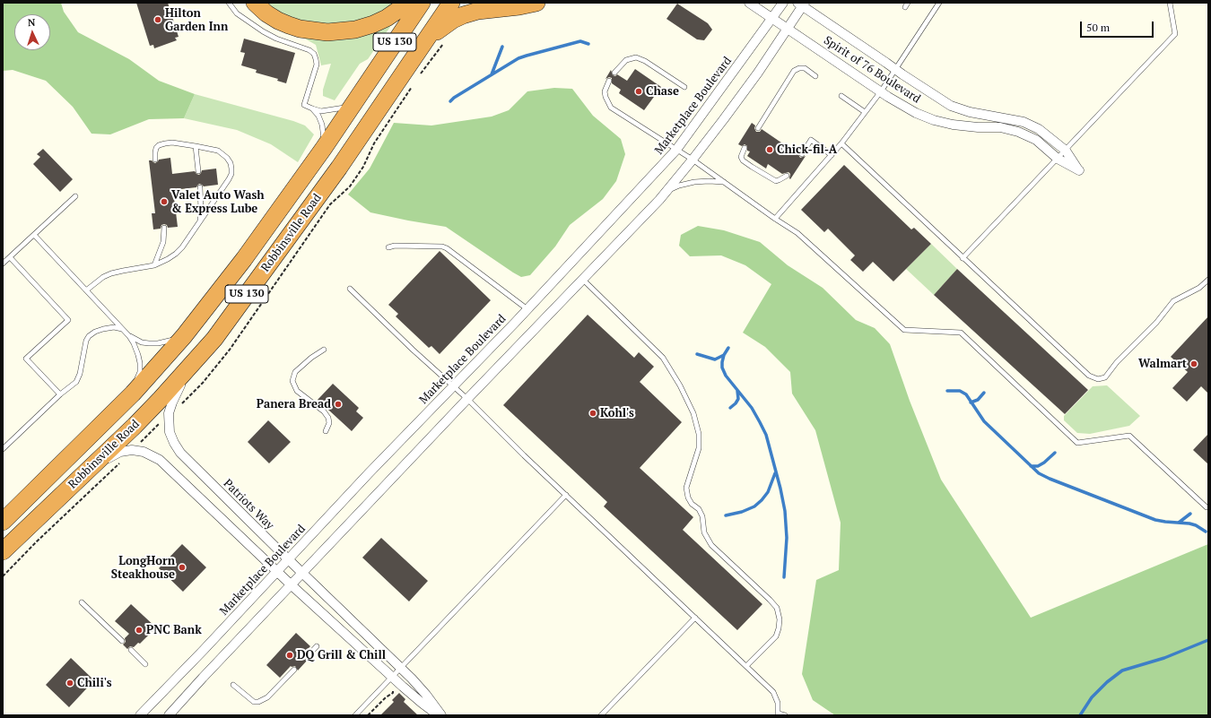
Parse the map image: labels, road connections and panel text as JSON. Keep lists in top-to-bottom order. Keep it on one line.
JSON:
{"streets":{"highway":["US 130","Robbinsville Road"],"street":["Spirit of 76 Boulevard","Marketplace Boulevard","Patriots Way"]},"crossings":[["Spirit of 76 Boulevard","Marketplace Boulevard"],["Marketplace Boulevard","Patriots Way"],["Robbinsville Road","Patriots Way"]],"places":["Hilton Garden Inn","Chase","Chick-fil-A","Valet Auto Wash & Express Lube","Walmart","Panera Bread","Kohl's","LongHorn Steakhouse","PNC Bank","DQ Grill & Chill","Chili's"],"scale_bar":"50 m","north":"top"}
